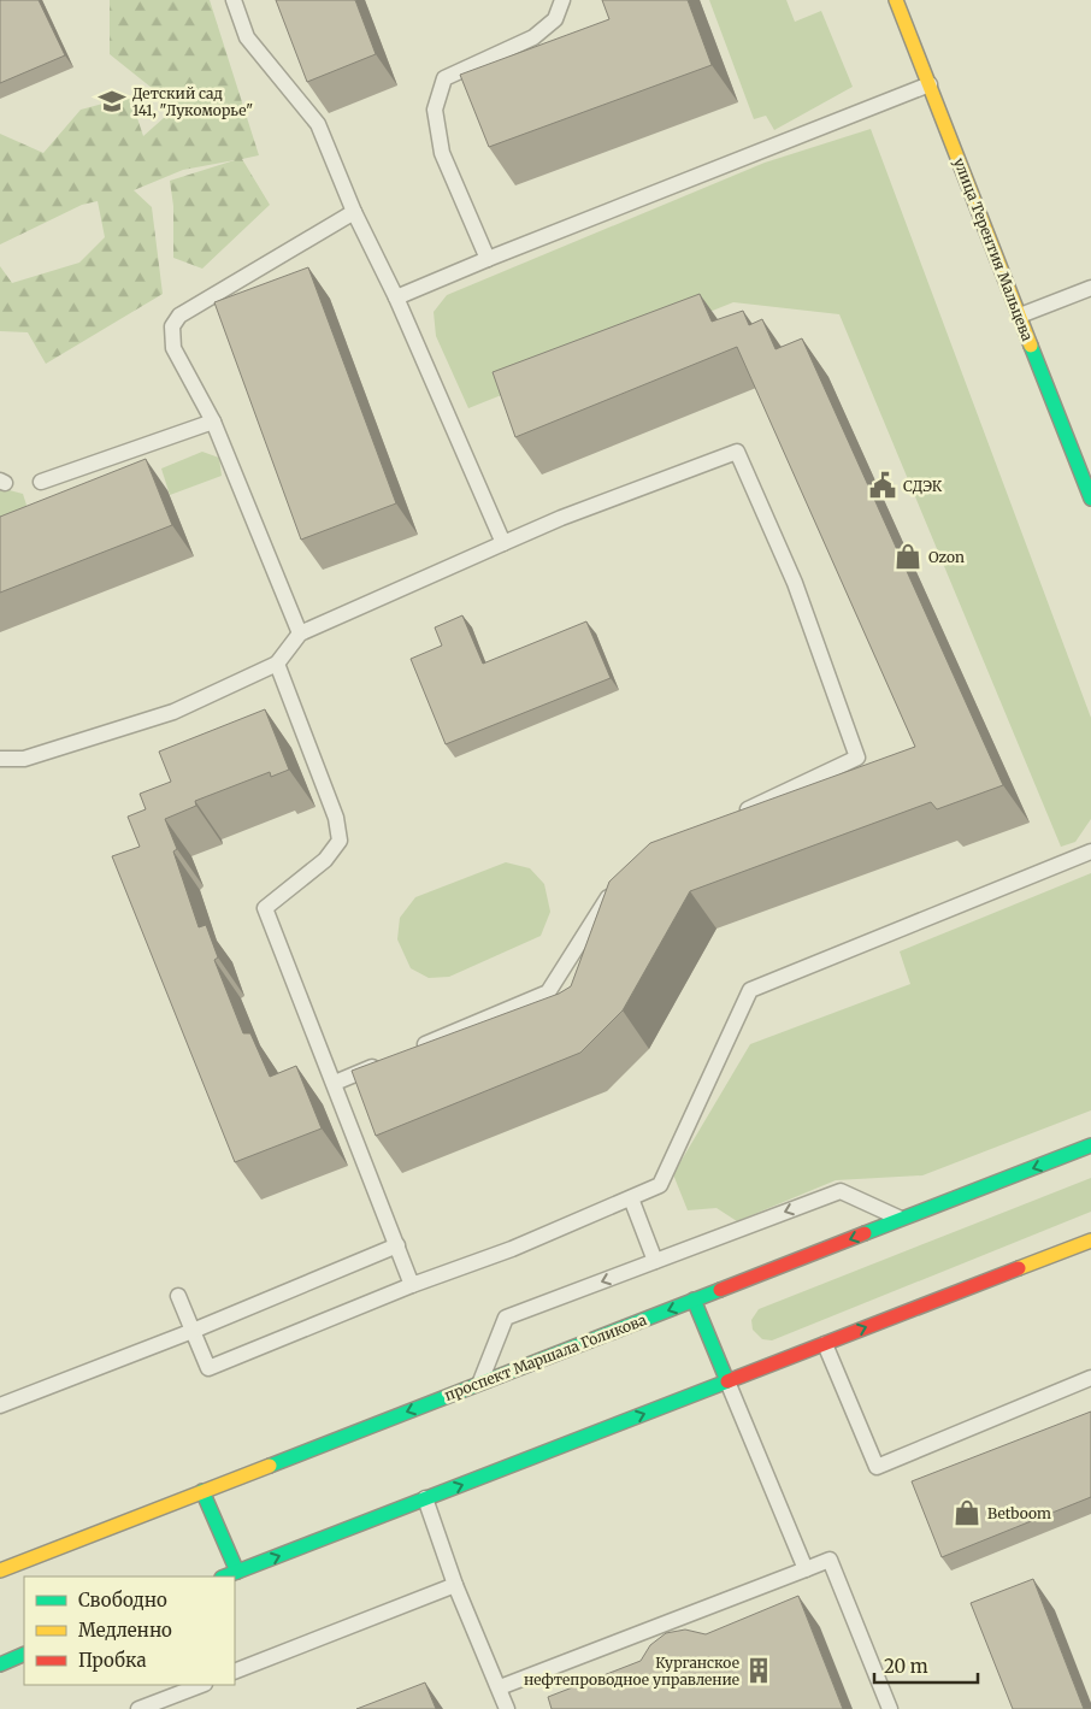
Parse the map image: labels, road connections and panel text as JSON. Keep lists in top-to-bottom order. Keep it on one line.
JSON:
{"streets":{"main road":["улица Терентия Мальцева","проспект Маршала Голикова"]},"places":{"school or university":["Детский сад 141, \"Лукоморье\""],"public building":["СДЭК"],"shop":["Ozon","Betboom"],"building":["Курганское нефтепроводное управление"]},"legend":["Свободно","Медленно","Пробка"],"scale_bar":"20 m"}
